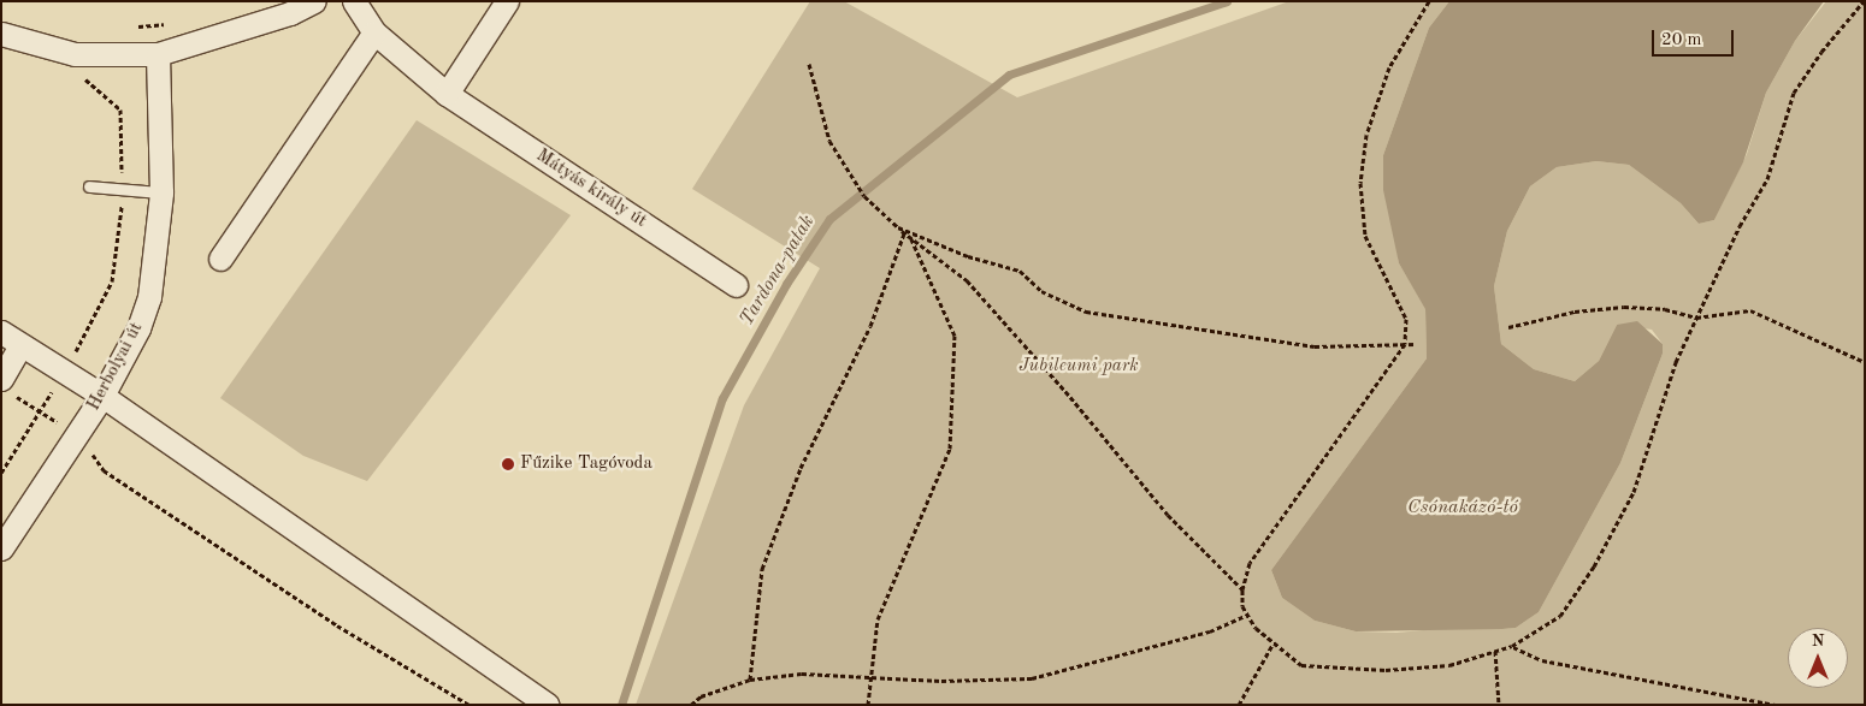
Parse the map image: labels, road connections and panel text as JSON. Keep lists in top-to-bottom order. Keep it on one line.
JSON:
{"streets":{"street":["Mátyás király út","Herbolyai út"]},"water":["Tardona-patak","Csónakázó-tó"],"parks":["Jubileumi park"],"places":["Fűzike Tagóvoda"],"scale_bar":"20 m","north":"top"}
